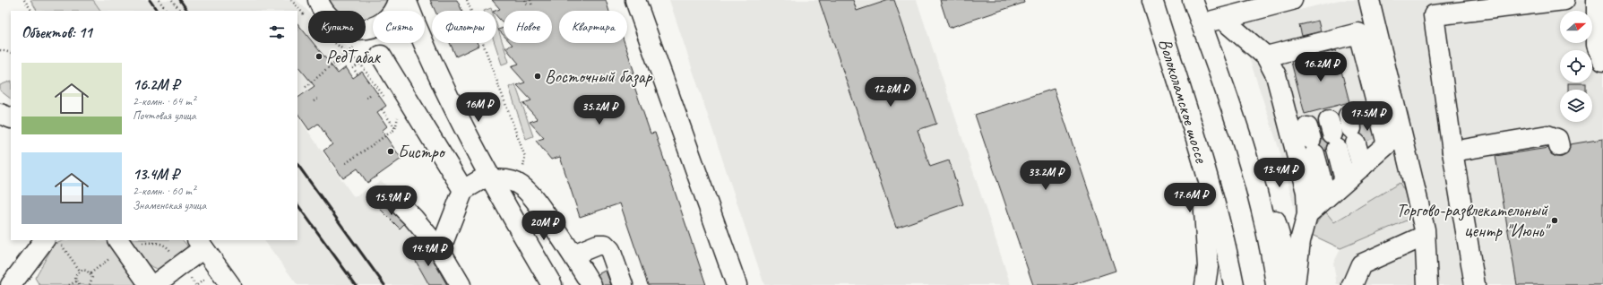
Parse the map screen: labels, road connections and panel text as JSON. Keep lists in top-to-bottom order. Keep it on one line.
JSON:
{"streets":{"main road":["Волоколамское шоссе"]},"places":["РедТабак","Восточный базар","Бистро","Торгово-развлекательный центр \"Июнь\""],"north":"right","page":{"chip":["Купить","Снять","Фильтры","Новое","Квартира"],"heading":"Объектов: 11","price":["16.2M ₽","12.8M ₽","16M ₽","35.2M ₽","17.5M ₽","13.4M ₽","33.2M ₽","17.6M ₽","15.9M ₽","20M ₽","14.9M ₽"],"list":[{"name":"16.2M ₽","note":"2-комн. · 64 m² · Почтовая улица"},{"name":"13.4M ₽","note":"2-комн. · 60 m² · Знаменская улица"}]}}
